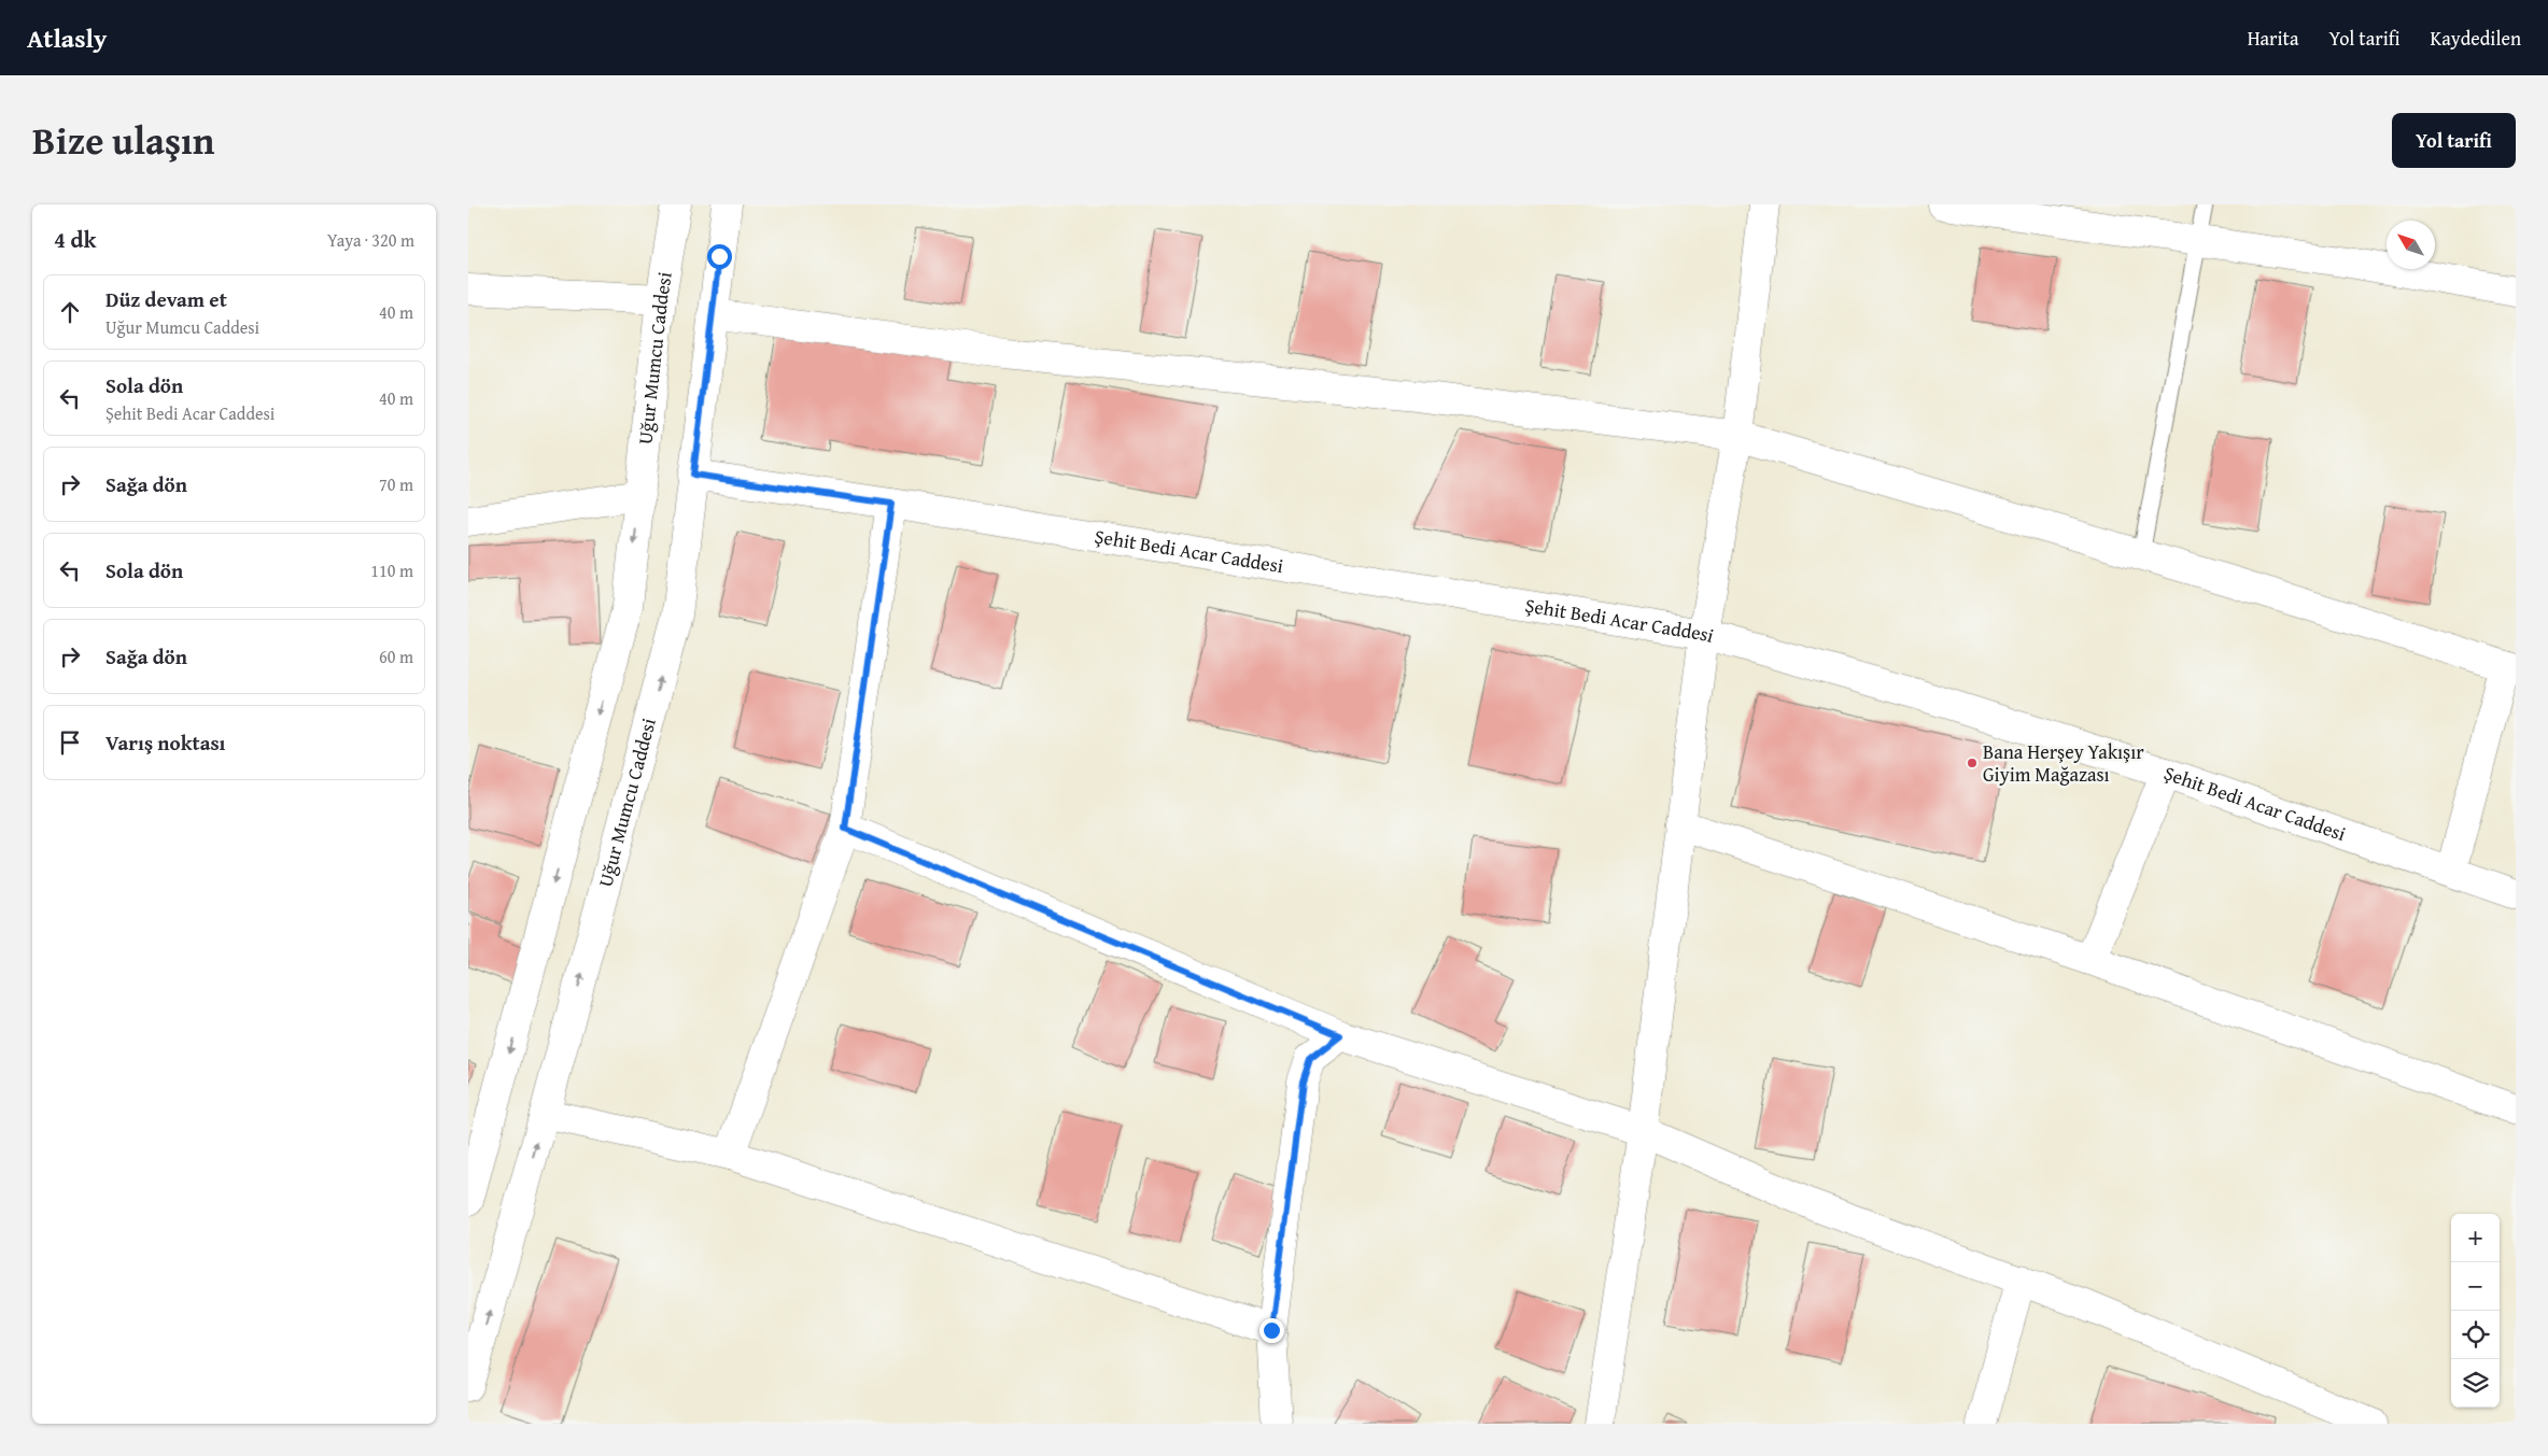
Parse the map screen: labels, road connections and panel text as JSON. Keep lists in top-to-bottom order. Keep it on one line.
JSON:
{"streets":{"street":["Uğur Mumcu Caddesi","Şehit Bedi Acar Caddesi"]},"crossings":[["Uğur Mumcu Caddesi","Şehit Bedi Acar Caddesi"]],"places":["Bana Herşey Yakışır Giyim Mağazası"],"north":"top left","page":{"header":"Atlasly","nav":["Harita","Yol tarifi","Kaydedilen"],"title":"Bize ulaşın","buttons":"Yol tarifi","heading":["4 dk","Yaya · 320 m"],"list":[["Düz devam et","Uğur Mumcu Caddesi","40 m"],["Sola dön","Şehit Bedi Acar Caddesi","40 m"],["Sağa dön","70 m"],["Sola dön","110 m"],["Sağa dön","60 m"],"Varış noktası"],"map_buttons":["+","−"]}}
